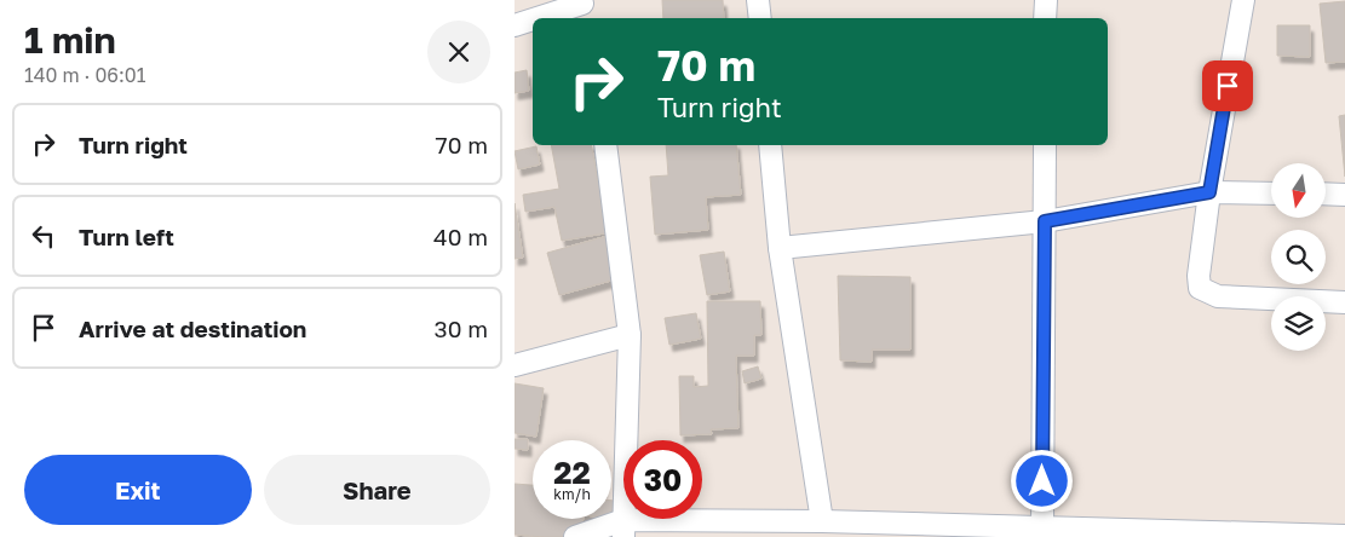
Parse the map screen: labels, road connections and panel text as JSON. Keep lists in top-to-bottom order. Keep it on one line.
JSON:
{"north":"bottom","page":{"heading":["1 min","140 m · 06:01"],"turn":["70 m","Turn right"],"list":[{"name":"Turn right","value":"70 m"},{"name":"Turn left","value":"40 m"},{"name":"Arrive at destination","value":"30 m"}],"speed":"22 km/h","limit":"30","buttons":["Exit","Share"]}}
